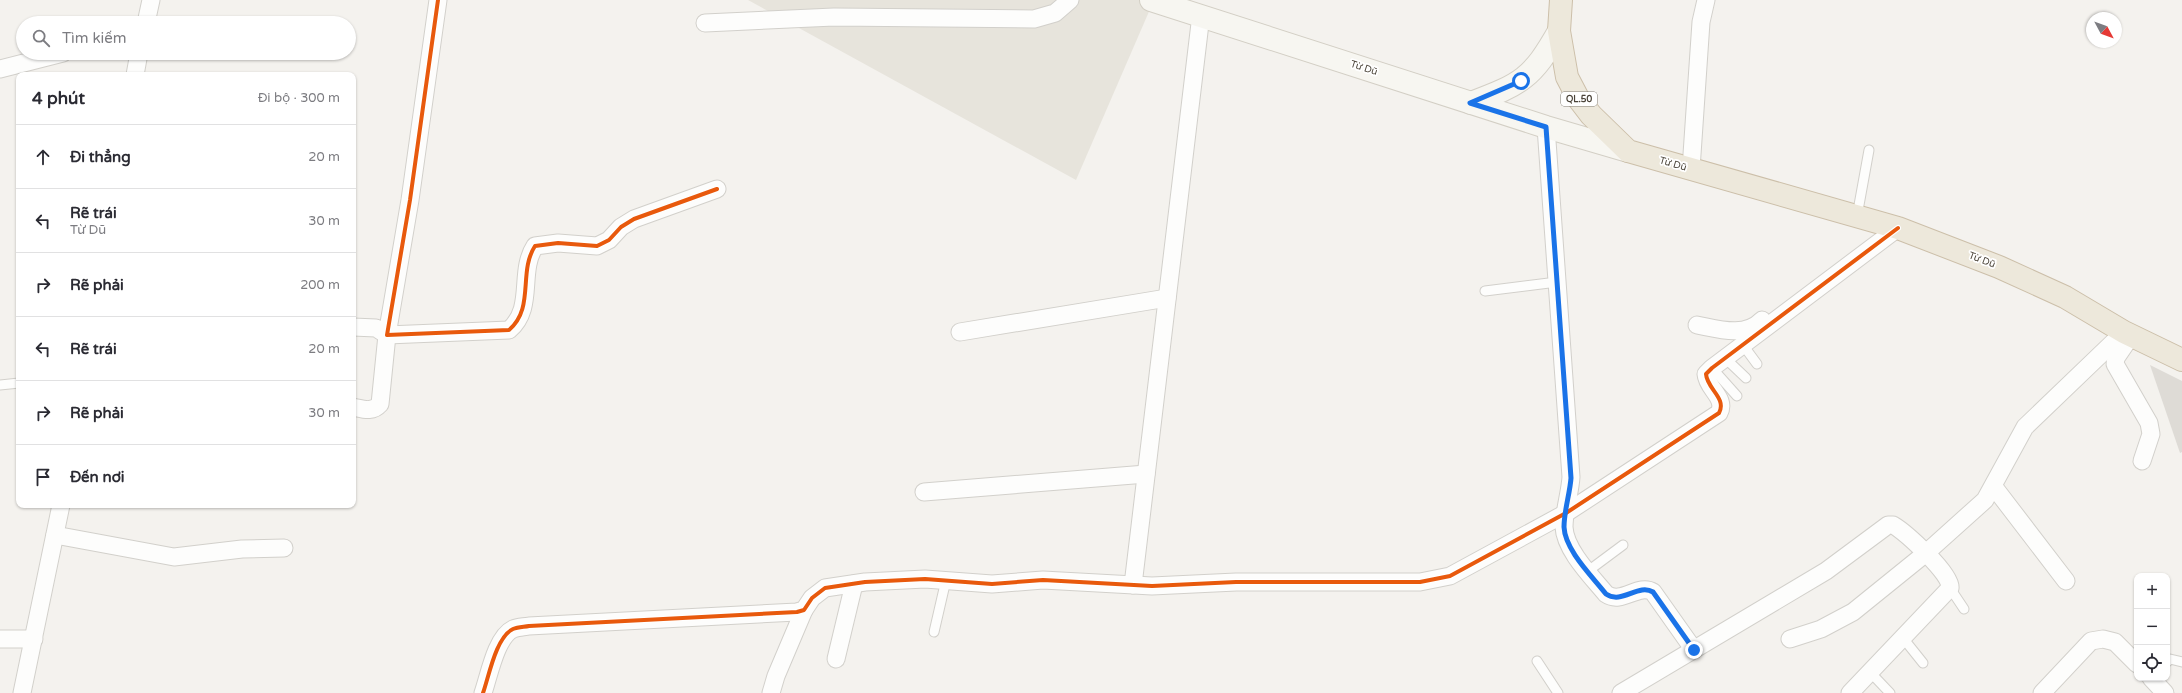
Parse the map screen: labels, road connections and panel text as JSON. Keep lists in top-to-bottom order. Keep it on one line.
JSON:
{"streets":{"highway":["Từ Dũ","QL.50"]},"crossings":[["Từ Dũ","QL.50"]],"north":"bottom right","page":{"search":"Tìm kiếm","heading":["4 phút","Đi bộ · 300 m"],"list":[["Đi thẳng","20 m"],["Rẽ trái","Từ Dũ","30 m"],["Rẽ phải","200 m"],["Rẽ trái","20 m"],["Rẽ phải","30 m"],"Đến nơi"],"map_buttons":["+","−"]}}
